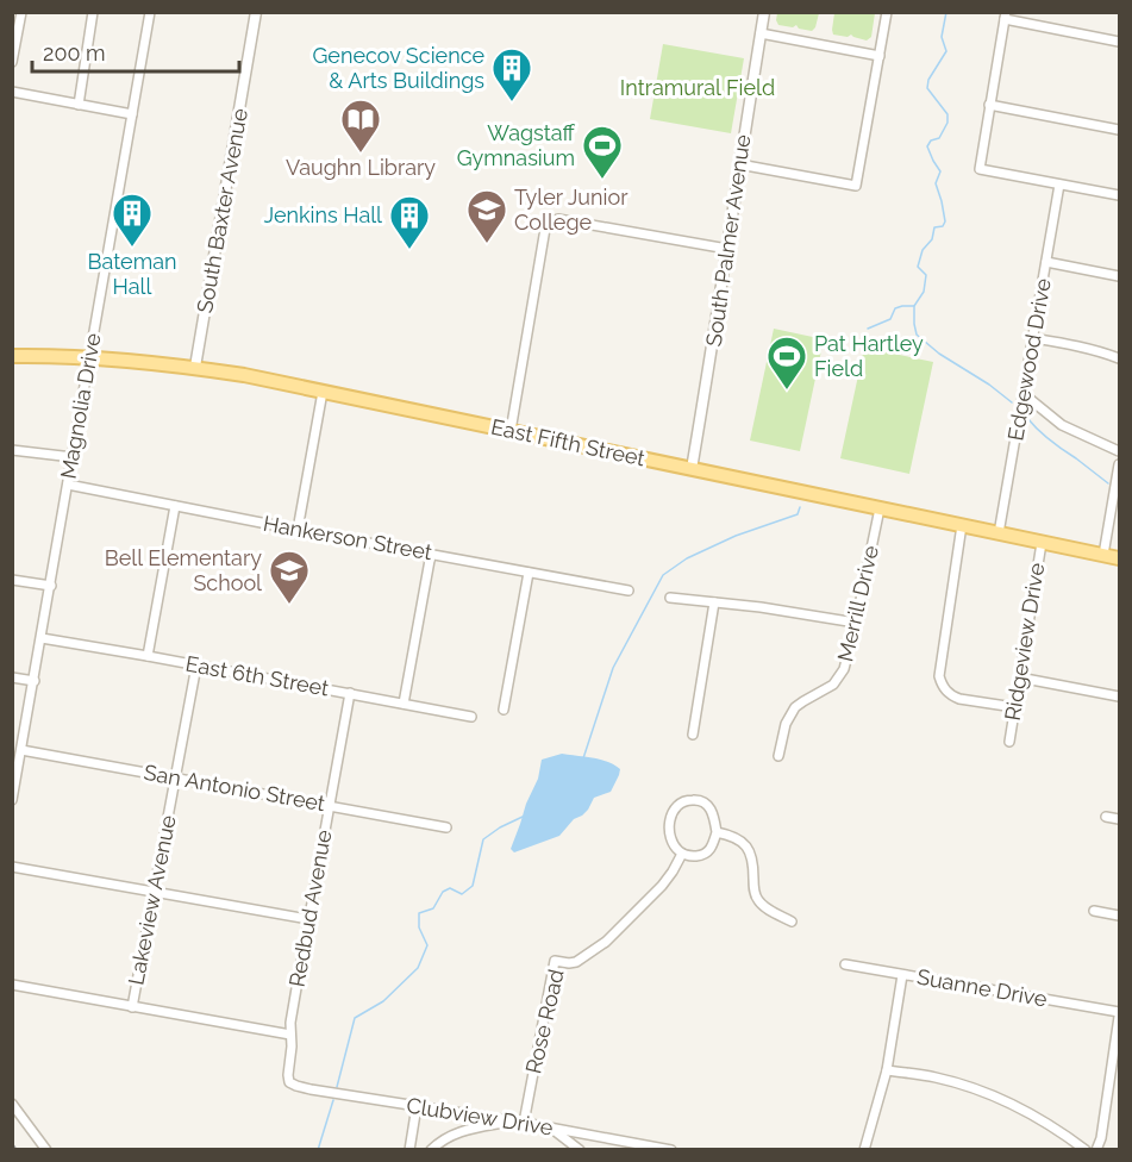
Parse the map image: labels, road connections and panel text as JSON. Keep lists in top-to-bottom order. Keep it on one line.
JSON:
{"streets":{"main road":["East Fifth Street"],"street":["South Baxter Avenue","South Palmer Avenue","Edgewood Drive","Magnolia Drive","Hankerson Street","Merrill Drive","Ridgeview Drive","East 6th Street","San Antonio Street","Lakeview Avenue","Redbud Avenue","Suanne Drive","Rose Road","Clubview Drive"]},"crossings":[["South Baxter Avenue","East Fifth Street"],["South Palmer Avenue","East Fifth Street"],["Edgewood Drive","East Fifth Street"],["Magnolia Drive","East Fifth Street"],["Magnolia Drive","Hankerson Street"],["Magnolia Drive","East 6th Street"],["Magnolia Drive","San Antonio Street"],["East Fifth Street","Merrill Drive"],["East Fifth Street","Ridgeview Drive"],["East 6th Street","Lakeview Avenue"],["East 6th Street","Redbud Avenue"],["San Antonio Street","Lakeview Avenue"],["San Antonio Street","Redbud Avenue"],["Redbud Avenue","Clubview Drive"],["Rose Road","Clubview Drive"]],"parks":["Intramural Field"],"places":{"building":["Genecov Science & Arts Buildings","Bateman Hall","Jenkins Hall"],"library":["Vaughn Library"],"sports":["Wagstaff Gymnasium","Pat Hartley Field"],"school or university":["Tyler Junior College","Bell Elementary School"]},"scale_bar":"200 m"}
